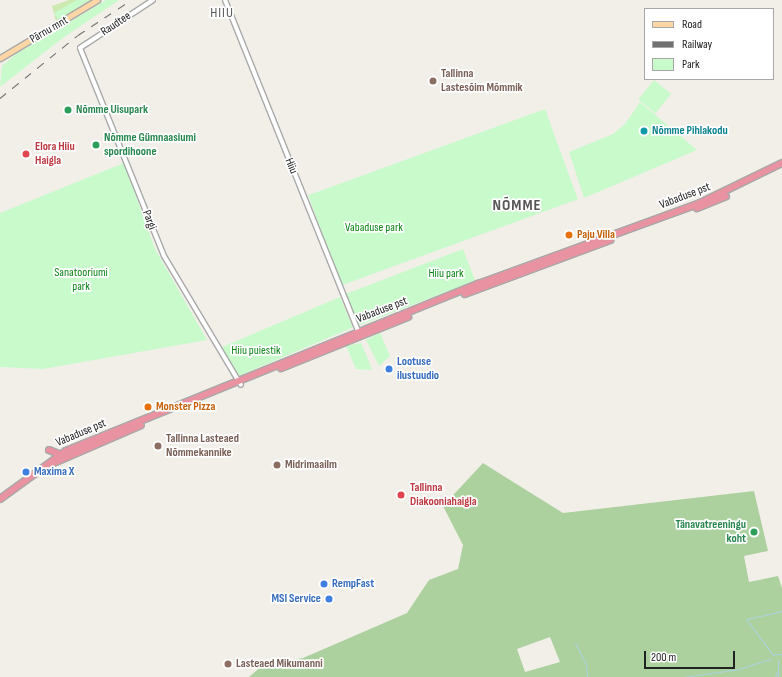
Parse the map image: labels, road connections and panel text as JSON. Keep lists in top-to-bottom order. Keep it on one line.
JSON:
{"streets":{"highway":["Vabaduse pst"],"main road":["Pärnu mnt"],"street":["Raudtee","Hiiu","Pargi"]},"crossings":[["Raudtee","Pargi"],["Hiiu","Vabaduse pst"],["Vabaduse pst","Pargi"]],"districts":["HIIU","NÕMME"],"parks":["Vabaduse park","Sanatooriumi park","Hiiu park","Hiiu puiestik"],"places":["Tallinna Lastesõim Mõmmik","Nõmme Uisupark","Nõmme Pihlakodu","Nõmme Gümnaasiumi spordihoone","Elora Hiiu Haigla","Paju Villa","Lootuse ilustuudio","Monster Pizza","Tallinna Lasteaed Nõmmekannike","Midrimaailm","Maxima X","Tallinna Diakooniahaigla","Tänavatreeningu koht","RempFast","MSI Service","Lasteaed Mikumanni"],"legend":["Road","Railway","Park"],"scale_bar":"200 m"}
